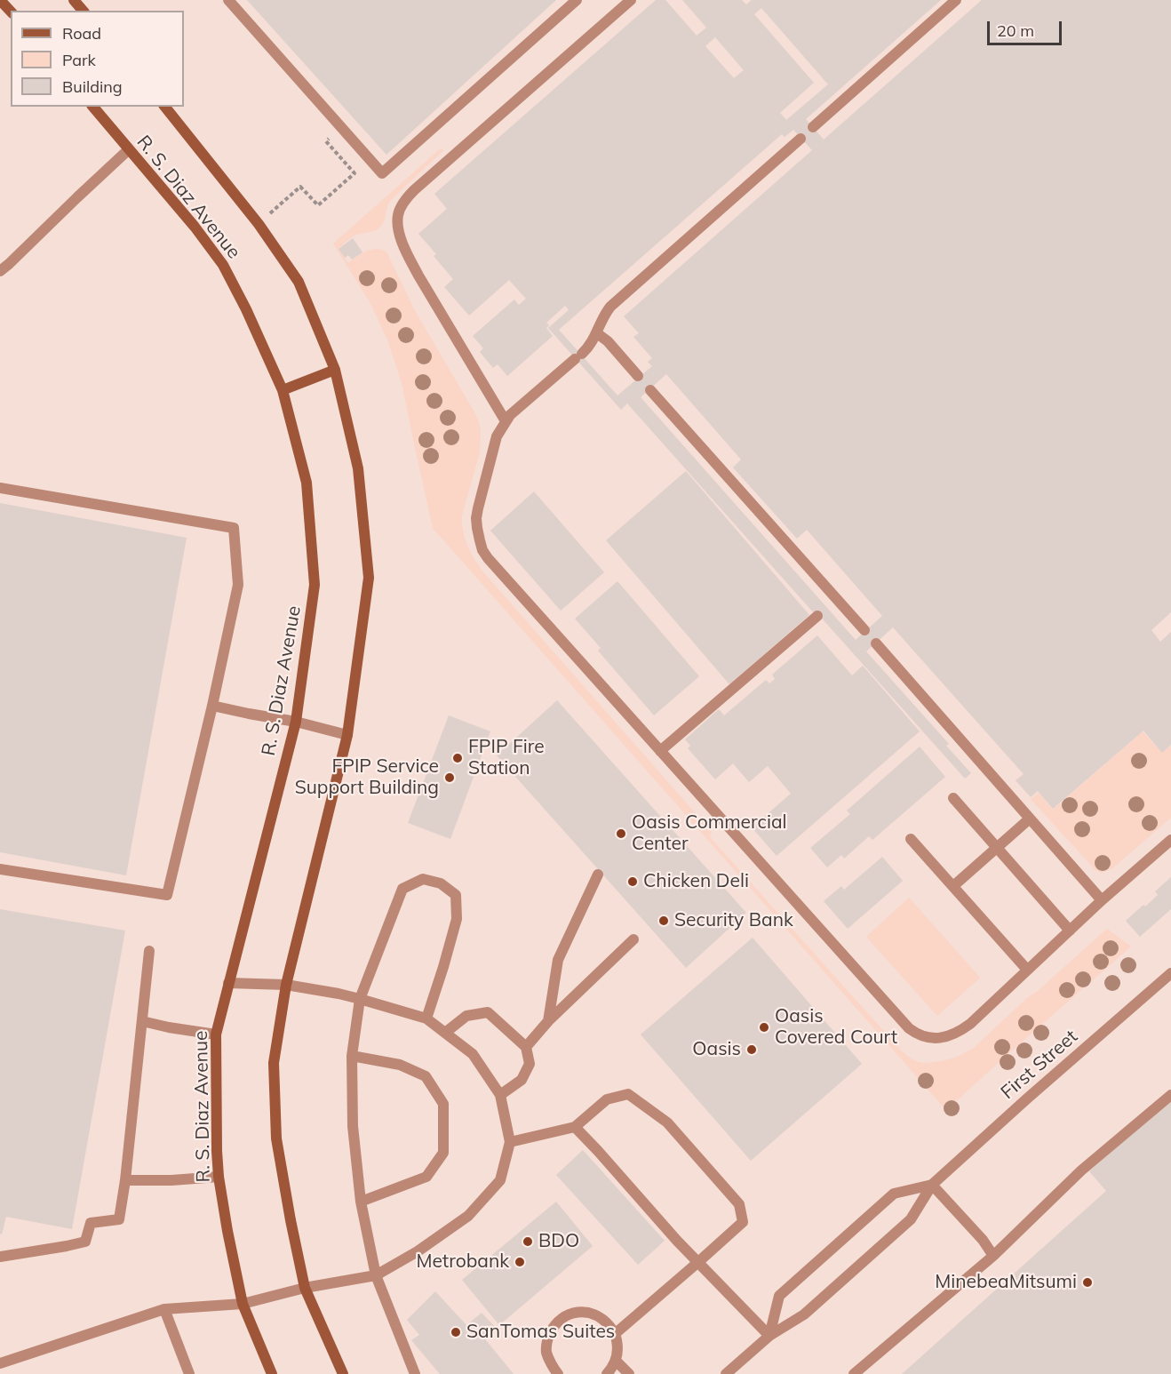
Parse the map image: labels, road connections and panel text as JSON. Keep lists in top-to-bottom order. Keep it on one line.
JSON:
{"streets":{"street":["R. S. Diaz Avenue","First Street"]},"places":["FPIP Fire Station","FPIP Service Support Building","Oasis Commercial Center","Chicken Deli","Security Bank","Oasis Covered Court","Oasis","BDO","Metrobank","MinebeaMitsumi","SanTomas Suites"],"legend":["Road","Park","Building"],"scale_bar":"20 m"}
